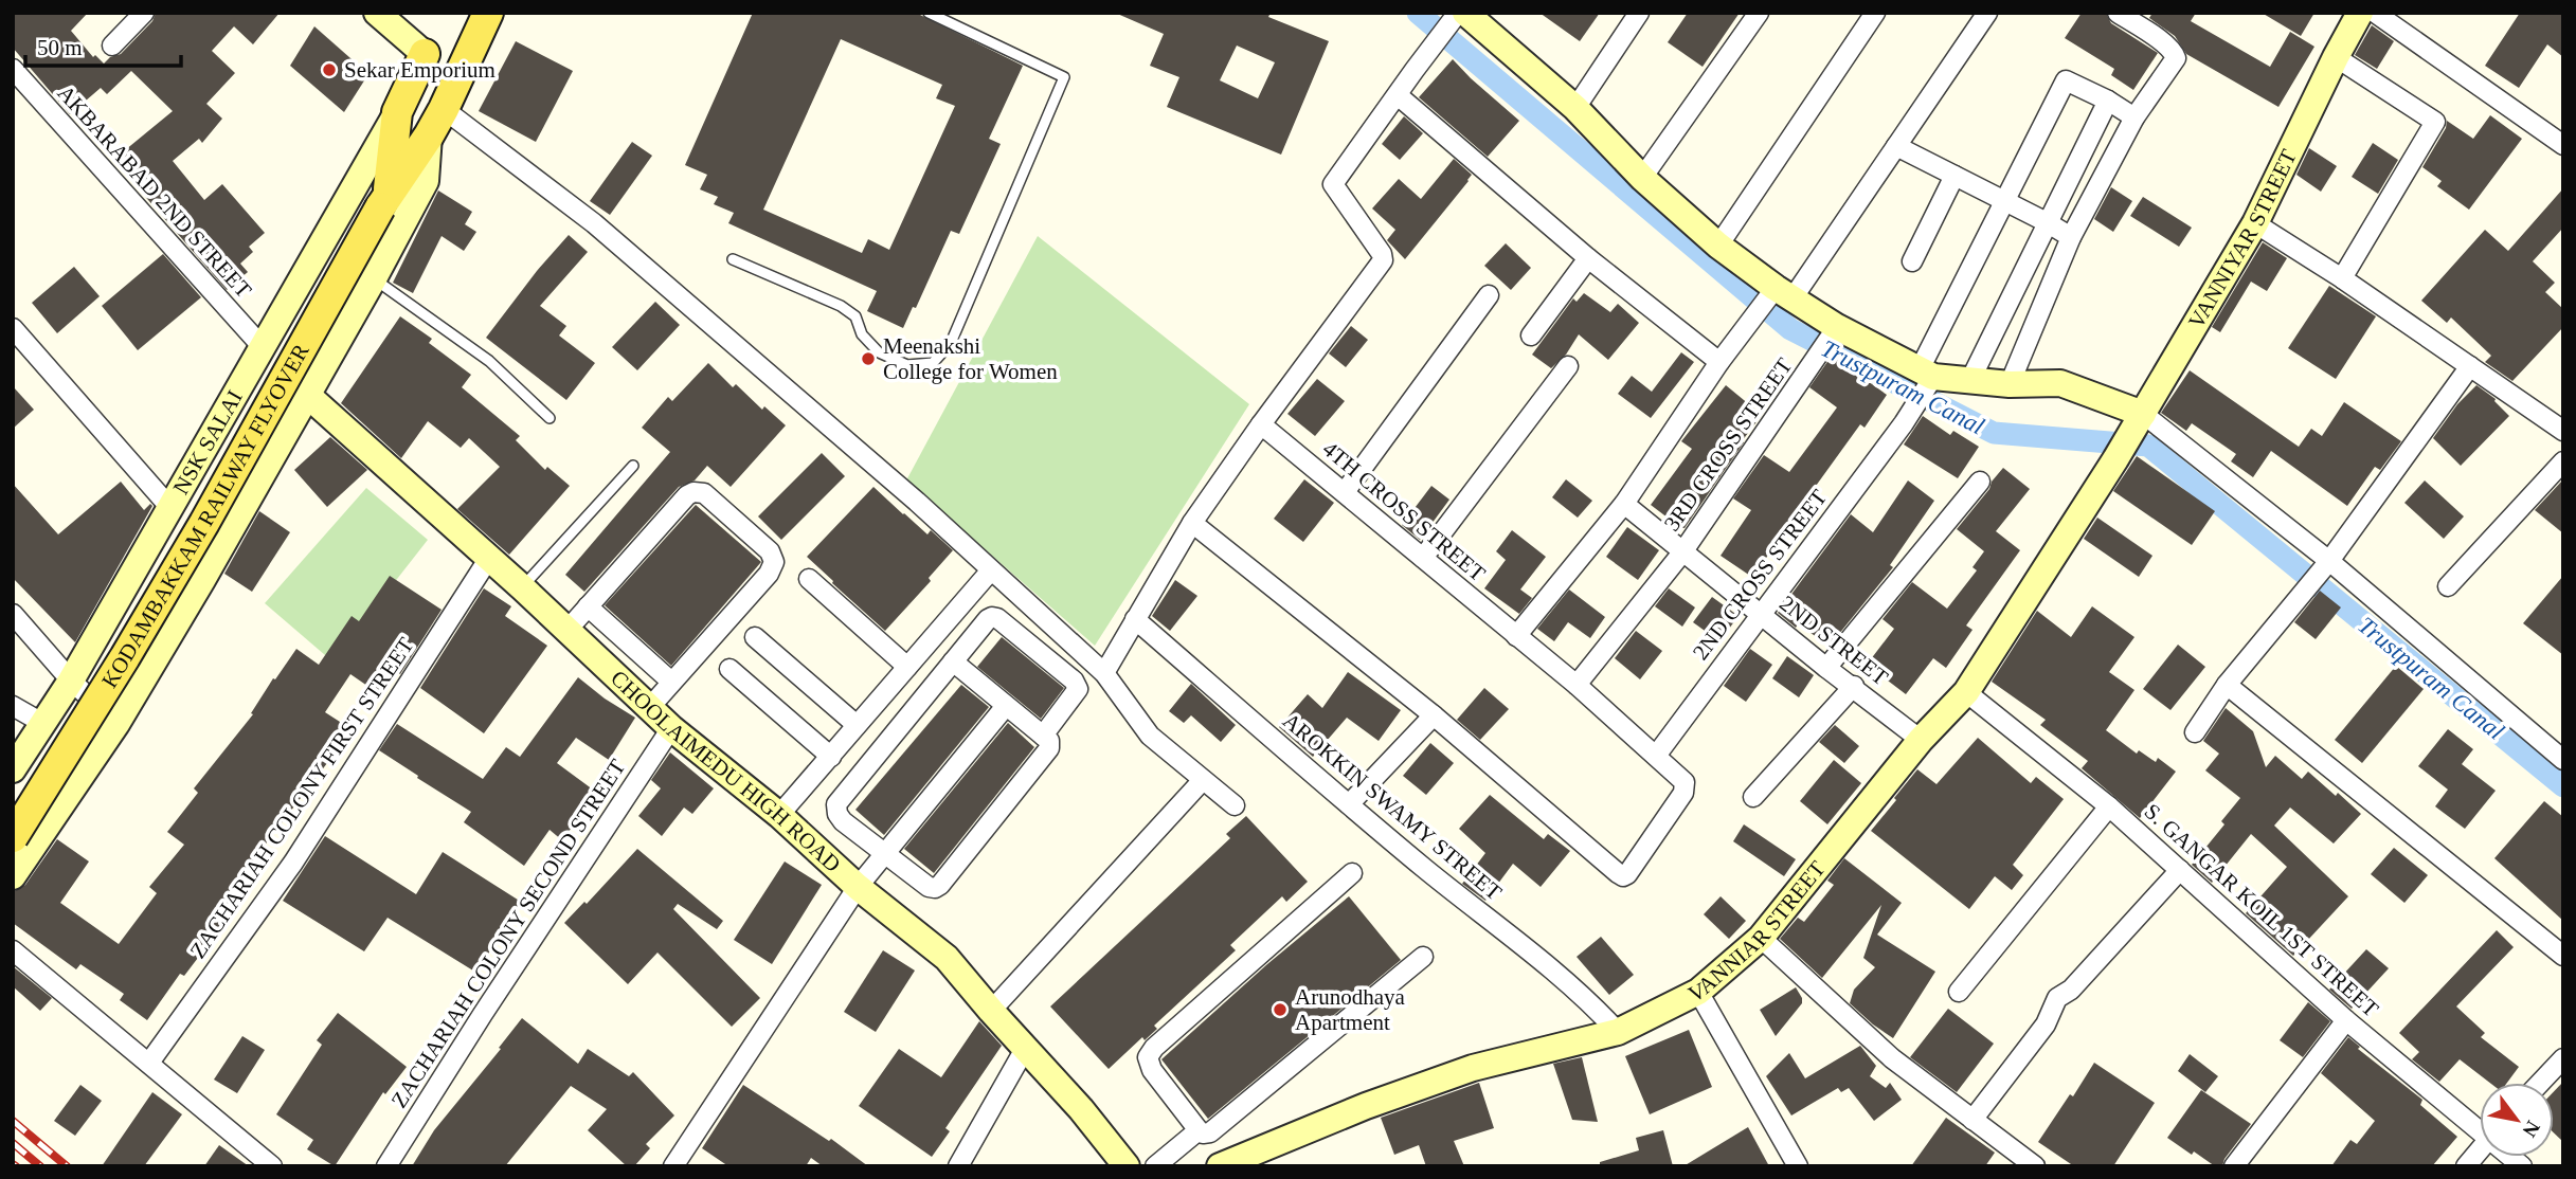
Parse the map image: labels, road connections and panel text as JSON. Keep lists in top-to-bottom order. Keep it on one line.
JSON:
{"streets":{"main road":["KODAMBAKKAM RAILWAY FLYOVER"],"street":["AKBARABAD 2ND STREET","VANNIYAR STREET","NSK SALAI","3RD CROSS STREET","4TH CROSS STREET","2ND CROSS STREET","2ND STREET","CHOOLAIMEDU HIGH ROAD","ZACHARIAH COLONY FIRST STREET","AROKKIN SWAMY STREET","S. GANGAR KOIL 1ST STREET","VANNIAR STREET","ZACHARIAH COLONY SECOND STREET"]},"crossings":[["AKBARABAD 2ND STREET","NSK SALAI"],["VANNIYAR STREET","VANNIAR STREET"],["NSK SALAI","KODAMBAKKAM RAILWAY FLYOVER"],["3RD CROSS STREET","4TH CROSS STREET"],["3RD CROSS STREET","2ND STREET"],["4TH CROSS STREET","2ND CROSS STREET"],["2ND CROSS STREET","2ND STREET"],["2ND STREET","VANNIAR STREET"],["CHOOLAIMEDU HIGH ROAD","ZACHARIAH COLONY FIRST STREET"],["CHOOLAIMEDU HIGH ROAD","ZACHARIAH COLONY SECOND STREET"],["AROKKIN SWAMY STREET","VANNIAR STREET"],["S. GANGAR KOIL 1ST STREET","VANNIAR STREET"]],"water":["Trustpuram Canal"],"places":["Sekar Emporium","Meenakshi College for Women","Arunodhaya Apartment"],"scale_bar":"50 m","north":"bottom right"}
